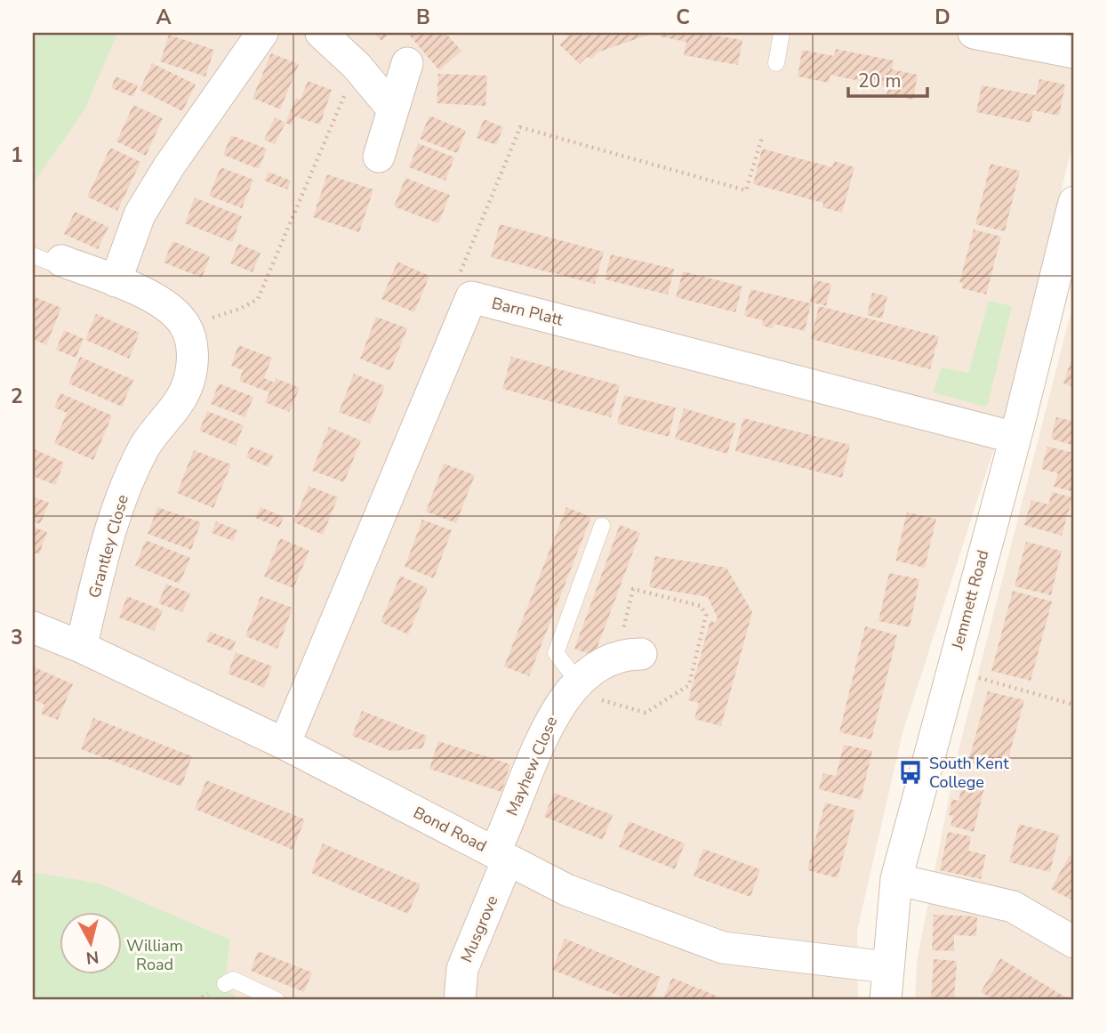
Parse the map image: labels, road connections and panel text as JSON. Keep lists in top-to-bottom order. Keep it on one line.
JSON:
{"streets":{"street":["Barn Platt","Grantley Close","Jemmett Road","Mayhew Close","Bond Road","Musgrove"]},"crossings":[["Barn Platt","Jemmett Road"],["Barn Platt","Bond Road"],["Grantley Close","Bond Road"],["Jemmett Road","Bond Road"],["Mayhew Close","Bond Road"],["Mayhew Close","Musgrove"],["Bond Road","Musgrove"]],"parks":["William Road"],"places":{"bus stop":["South Kent College"]},"scale_bar":"20 m","north":"bottom","grid":{"columns":["A","B","C","D"],"rows":["1","2","3","4"]}}
